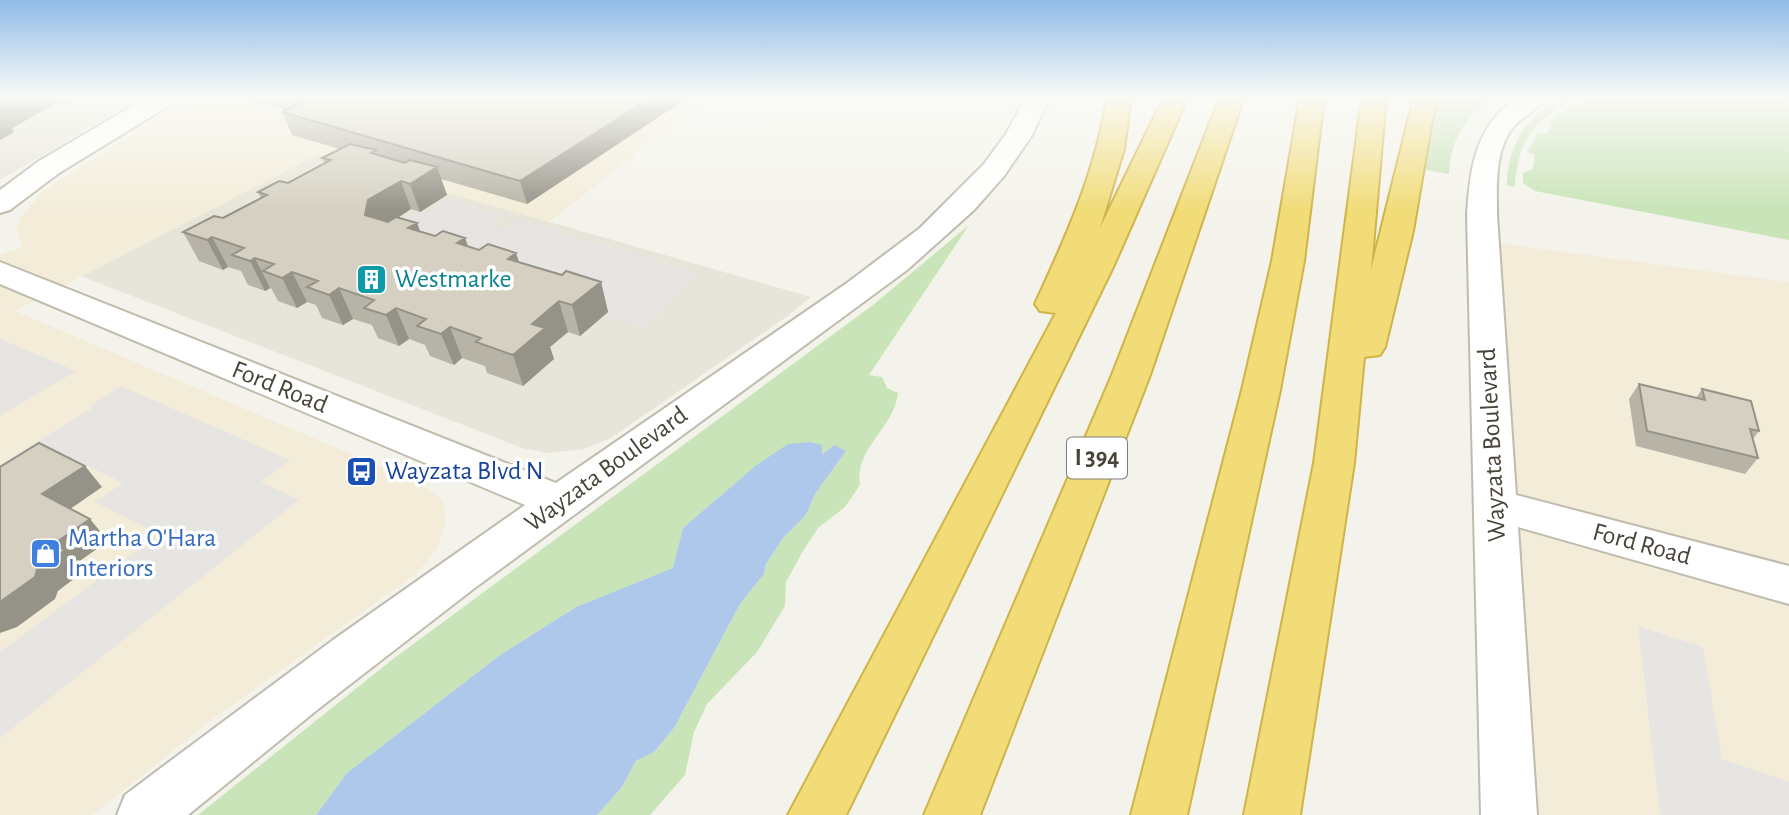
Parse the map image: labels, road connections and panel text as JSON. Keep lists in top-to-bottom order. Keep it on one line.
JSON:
{"streets":{"highway":["I 394"],"street":["Ford Road","Wayzata Boulevard"]},"crossings":[["Ford Road","Wayzata Boulevard"]],"places":{"building":["Westmarke"],"bus stop":["Wayzata Blvd N"],"shop":["Martha O'Hara Interiors"]}}
